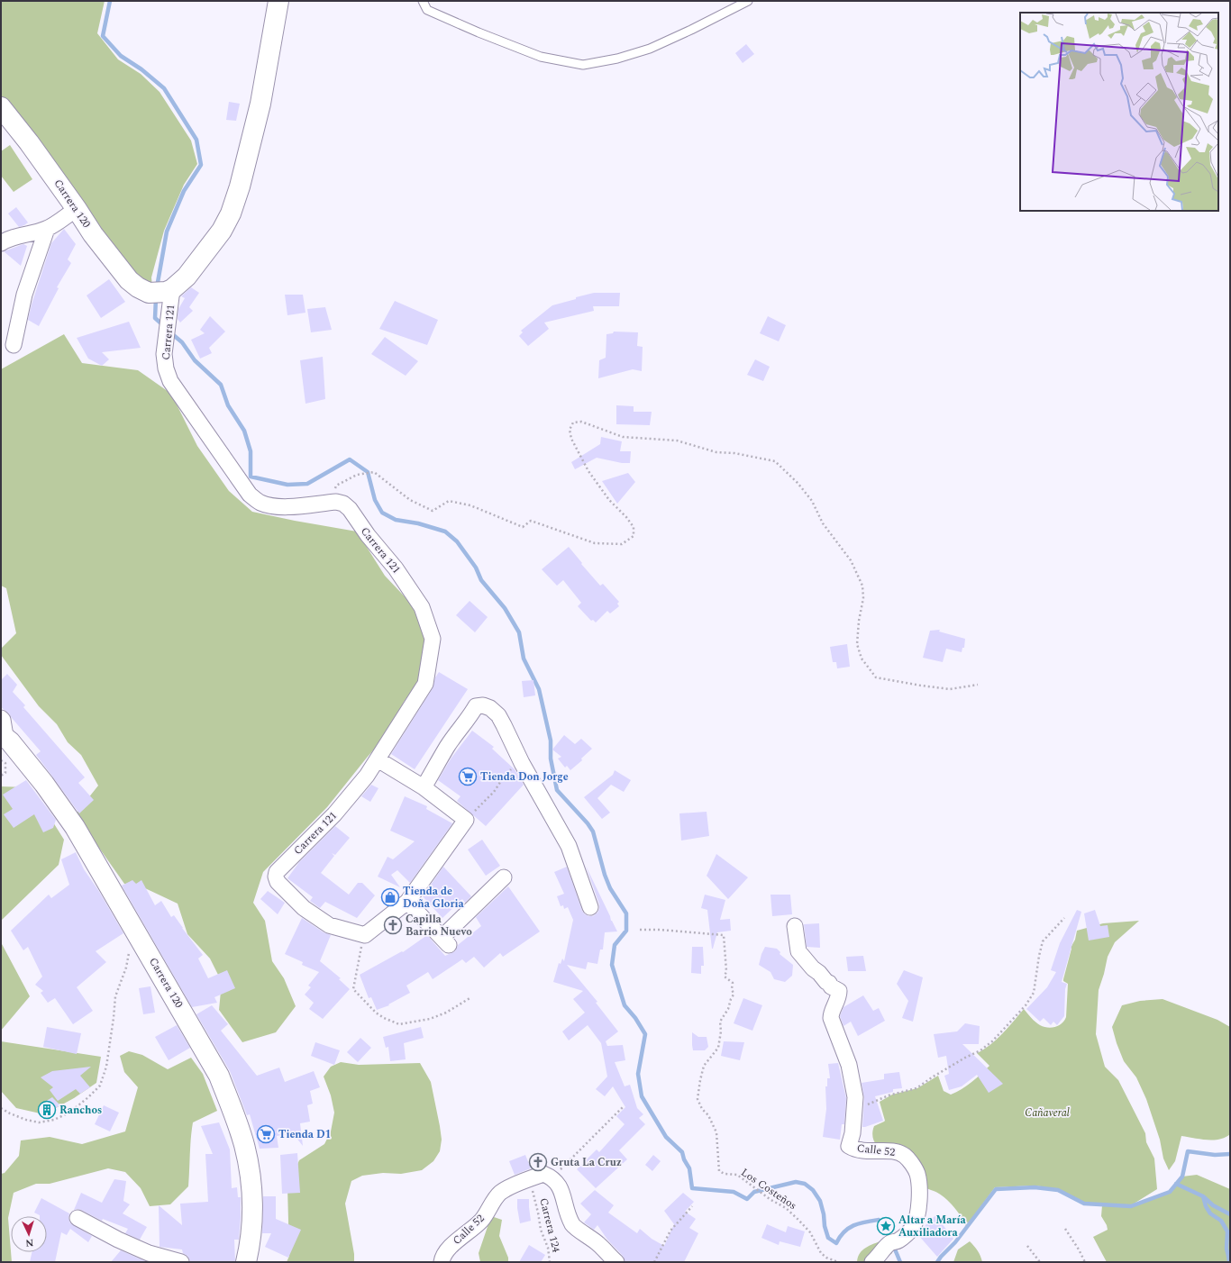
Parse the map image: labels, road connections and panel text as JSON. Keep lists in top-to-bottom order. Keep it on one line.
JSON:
{"streets":{"street":["Carrera 120","Carrera 121","Calle 52"],"path":["Los Costeños","Carrera 124"]},"crossings":[["Carrera 120","Carrera 121"],["Calle 52","Carrera 124"]],"parks":["Cañaveral"],"places":{"supermarket":["Tienda Don Jorge","Tienda D1"],"shop":["Tienda de Doña Gloria"],"church":["Capilla Barrio Nuevo","Gruta La Cruz"],"building":["Ranchos"],"place":["Altar a María Auxiliadora"]},"north":"bottom"}
